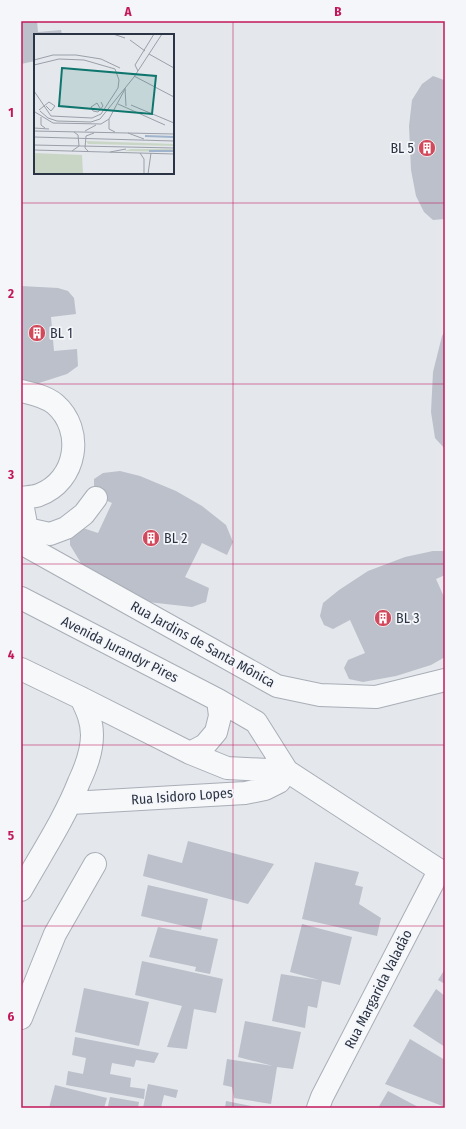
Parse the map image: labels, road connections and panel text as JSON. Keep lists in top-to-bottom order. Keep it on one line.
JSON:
{"streets":{"street":["Rua Jardins de Santa Mônica","Avenida Jurandyr Pires","Rua Isidoro Lopes","Rua Margarida Valadão"]},"crossings":[["Avenida Jurandyr Pires","Rua Isidoro Lopes"],["Avenida Jurandyr Pires","Rua Margarida Valadão"]],"places":{"building":["BL 5","BL 1","BL 2","BL 3"]},"grid":{"columns":["A","B"],"rows":["1","2","3","4","5","6"]}}
